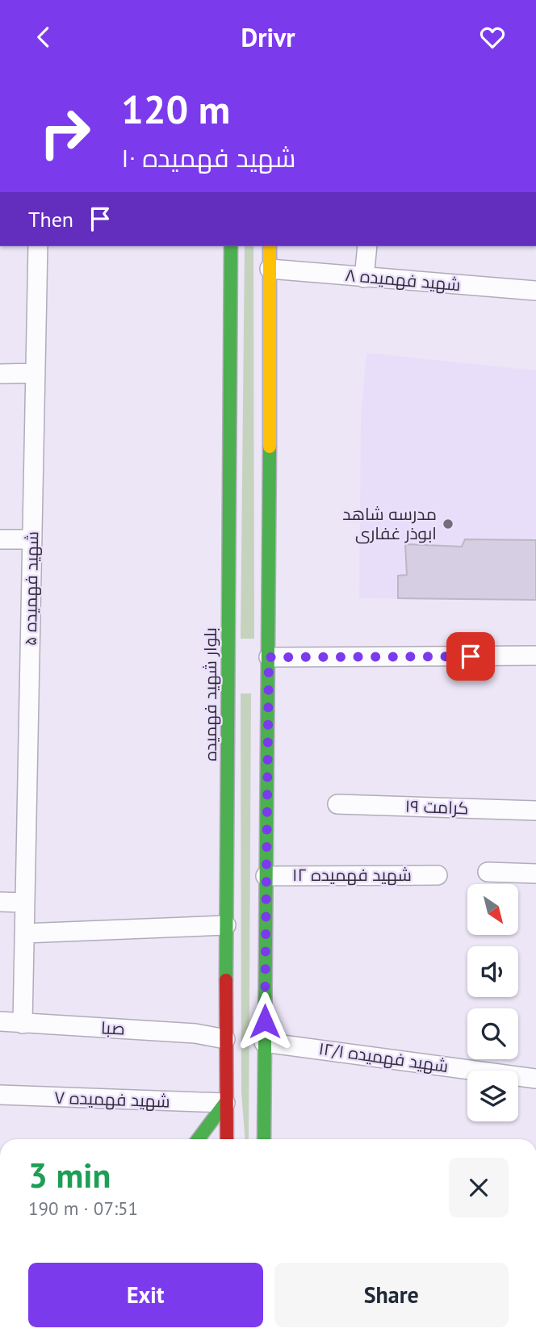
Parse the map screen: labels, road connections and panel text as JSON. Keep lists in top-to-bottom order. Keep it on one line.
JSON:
{"streets":{"main road":["بلوار شهید فهمیده"],"street":["شهید فهمیده ۸","شهید فهمیده ۵","کرامت ۱۹","شهید فهمیده ۱۲","صبا","شهید فهمیده ۱۲/۱","شهید فهمیده ۷"]},"crossings":[["شهید فهمیده ۵","صبا"],["بلوار شهید فهمیده","صبا"],["بلوار شهید فهمیده","شهید فهمیده ۷"]],"places":["مدرسه شاهد ابوذر غفاری"],"north":"bottom right","page":{"header":"Drivr","turn":["120 m","شهید فهمیده ۱۰"],"then":"Then","heading":["3 min","190 m · 07:51"],"buttons":["Exit","Share"]}}
